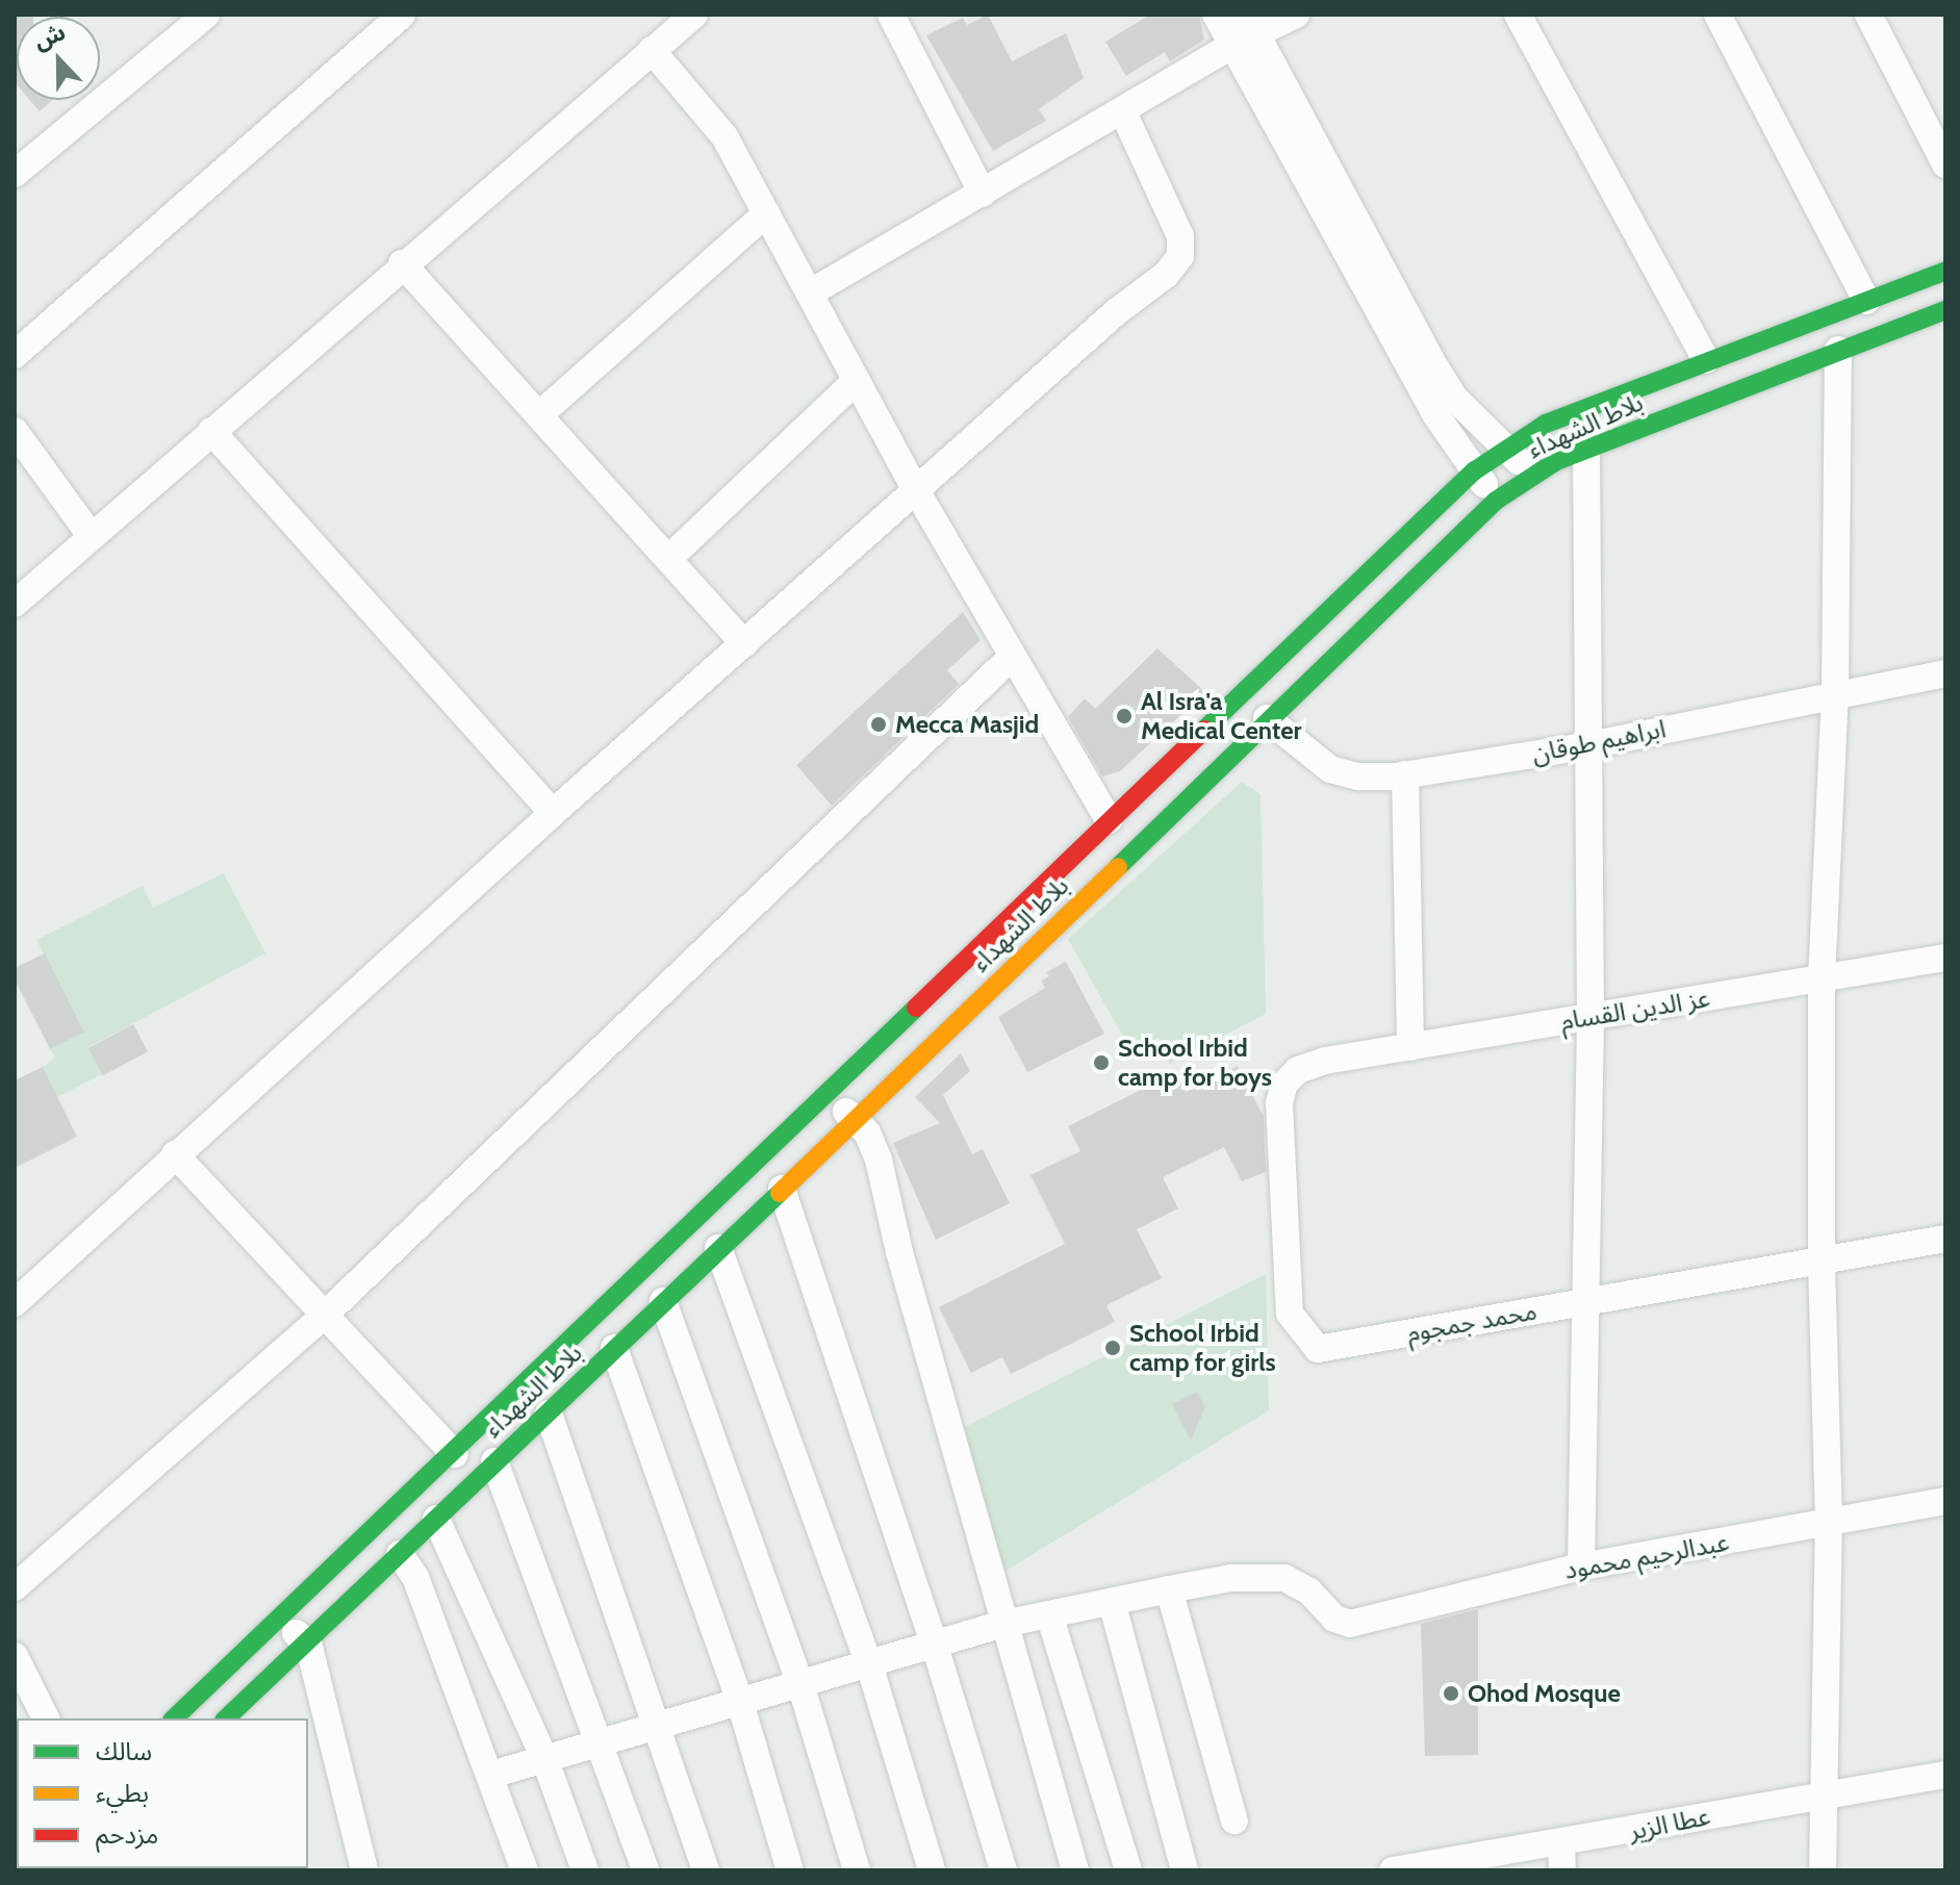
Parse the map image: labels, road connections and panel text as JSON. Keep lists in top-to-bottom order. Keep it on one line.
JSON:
{"streets":{"main road":["بلاط الشهداء"],"street":["ابراهيم طوقان","عز الدين القسام","محمد جمجوم","عبدالرحيم محمود","عطا الزير"]},"crossings":[["بلاط الشهداء","ابراهيم طوقان"],["عز الدين القسام","محمد جمجوم"]],"places":["Al Isra'a Medical Center","Mecca Masjid","School Irbid camp for boys","School Irbid camp for girls","Ohod Mosque"],"legend":["سالك","بطيء","مزدحم"],"north":"top"}
